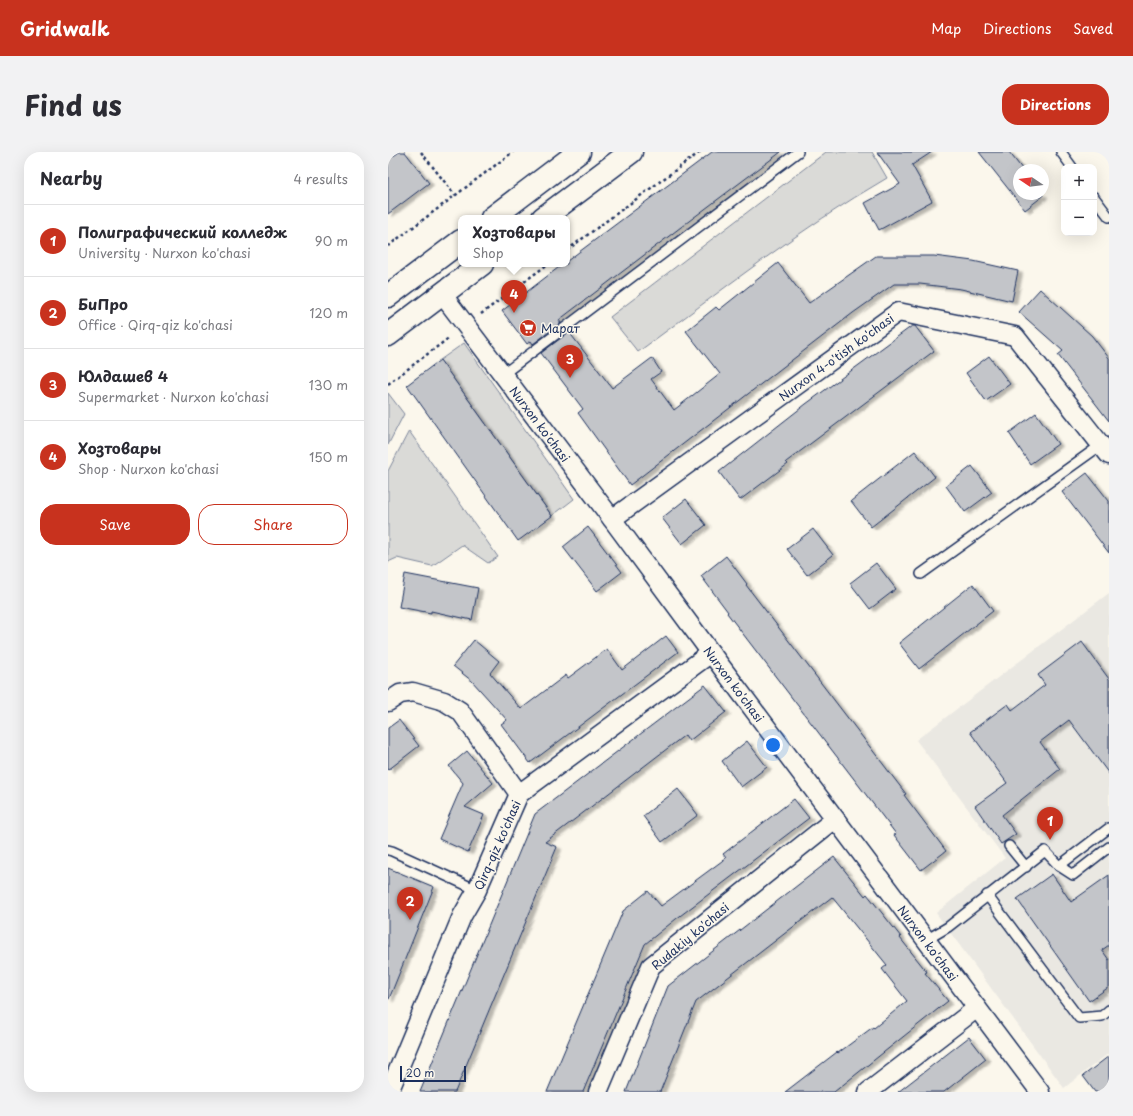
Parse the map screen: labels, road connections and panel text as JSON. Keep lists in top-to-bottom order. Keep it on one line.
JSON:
{"streets":{"street":["Nurxon 4-o'tish ko'chasi","Nurxon ko'chasi","Qirq-qiz ko'chasi","Rudakiy ko'chasi"]},"crossings":[["Nurxon 4-o'tish ko'chasi","Nurxon ko'chasi"],["Nurxon ko'chasi","Qirq-qiz ko'chasi"],["Nurxon ko'chasi","Rudakiy ko'chasi"]],"places":{"supermarket":["Марат"]},"scale_bar":"20 m","north":"left","page":{"header":"Gridwalk","nav":["Map","Directions","Saved"],"title":"Find us","buttons":["Directions",["Save","Share"]],"heading":["Nearby","4 results"],"map_buttons":["+","−"],"list":[{"mark":"1","name":"Полиграфический колледж","note":"University · Nurxon ko'chasi","value":"90 m"},{"mark":"2","name":"БиПро","note":"Office · Qirq-qiz ko'chasi","value":"120 m"},{"mark":"3","name":"Юлдашев 4","note":"Supermarket · Nurxon ko'chasi","value":"130 m"},{"mark":"4","name":"Хозтовары","note":"Shop · Nurxon ko'chasi","value":"150 m"}],"popup":["Хозтовары","Shop"],"pins":["4","3","1","2"],"scale":"20 m"}}
